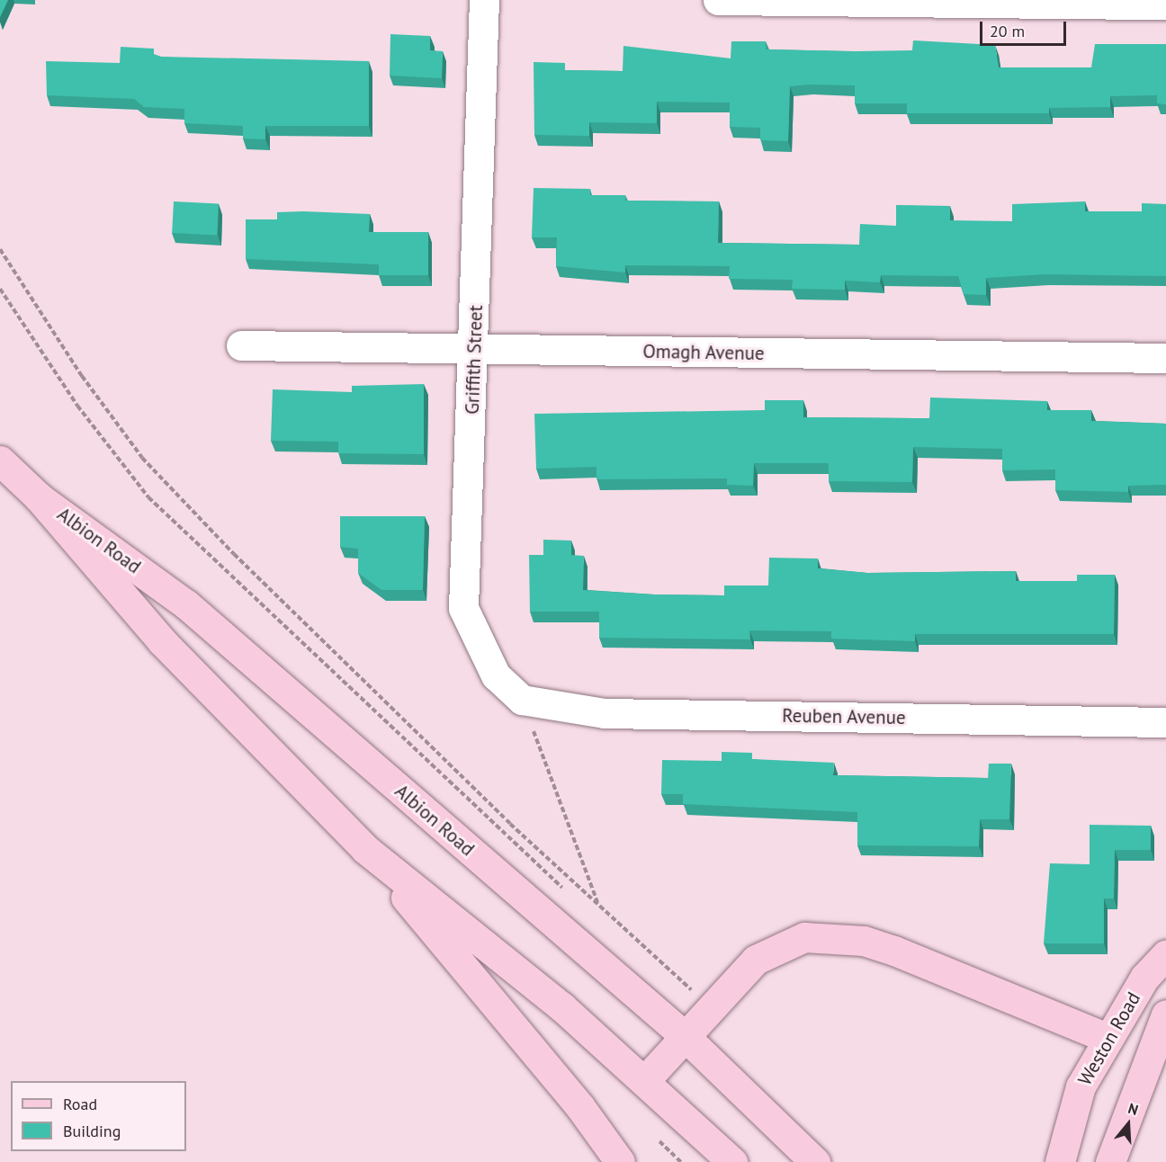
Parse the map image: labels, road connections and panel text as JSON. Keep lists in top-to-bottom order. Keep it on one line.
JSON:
{"streets":{"main road":["Albion Road","Weston Road"],"street":["Omagh Avenue","Griffith Street","Reuben Avenue"]},"crossings":[["Omagh Avenue","Griffith Street"],["Griffith Street","Reuben Avenue"]],"legend":["Road","Building"],"scale_bar":"20 m","north":"top"}
